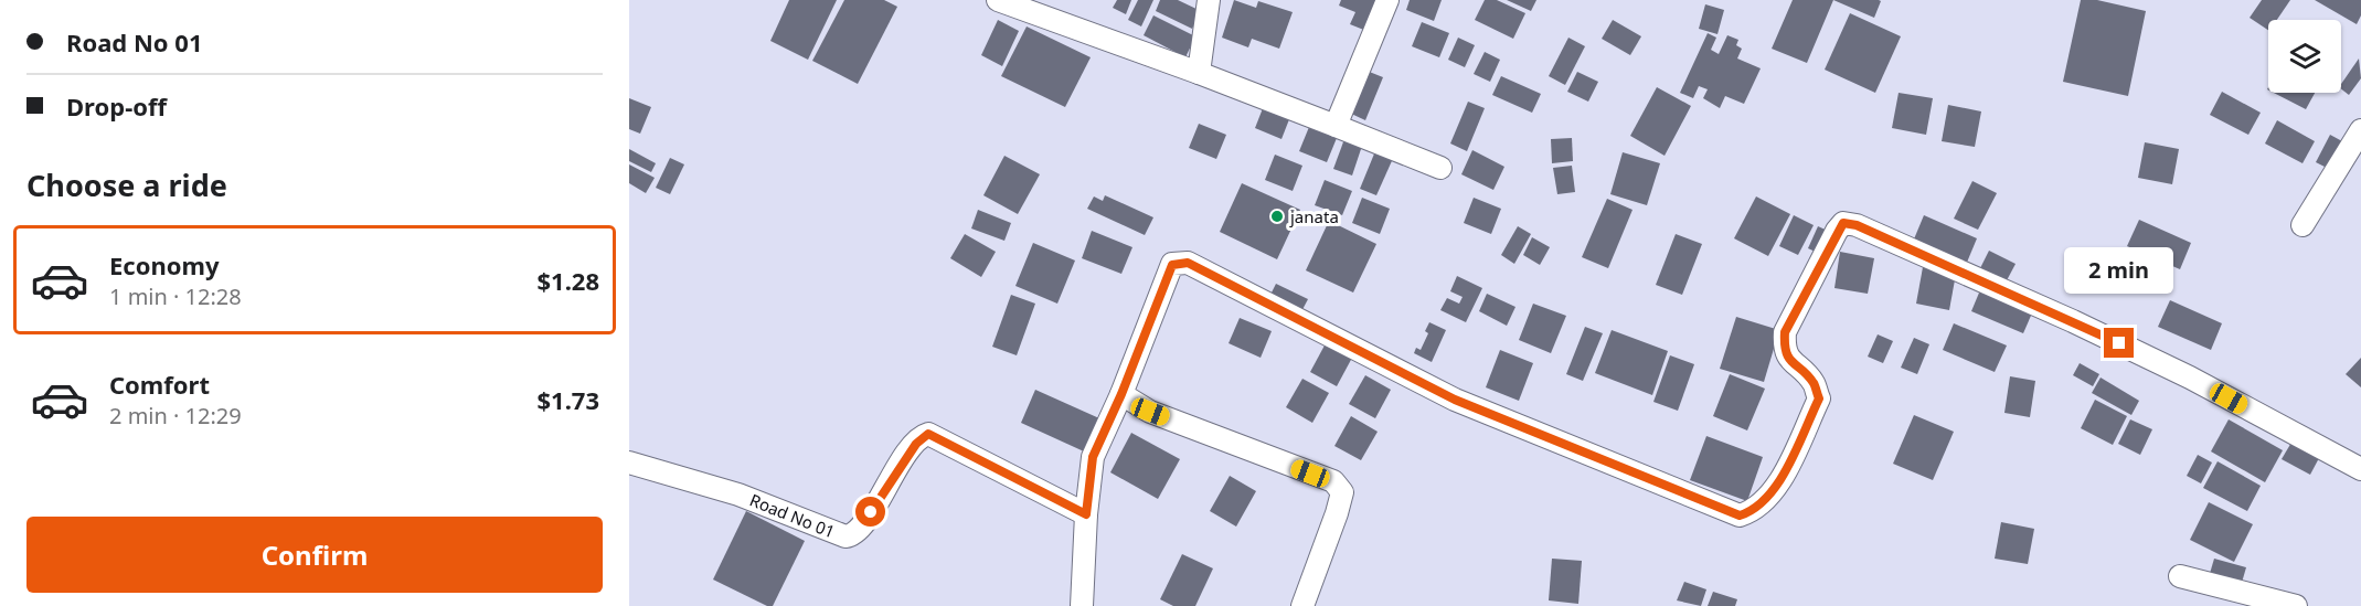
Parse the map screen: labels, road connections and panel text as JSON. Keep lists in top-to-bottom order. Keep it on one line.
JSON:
{"streets":{"street":["Road No 01"]},"places":["janata"],"page":{"banner":["Road No 01","Drop-off"],"heading":"Choose a ride","list":[{"name":"Economy","note":"1 min · 12:28","value":"$1.28"},{"name":"Comfort","note":"2 min · 12:29","value":"$1.73"}],"bubble":"2 min","buttons":"Confirm"}}
